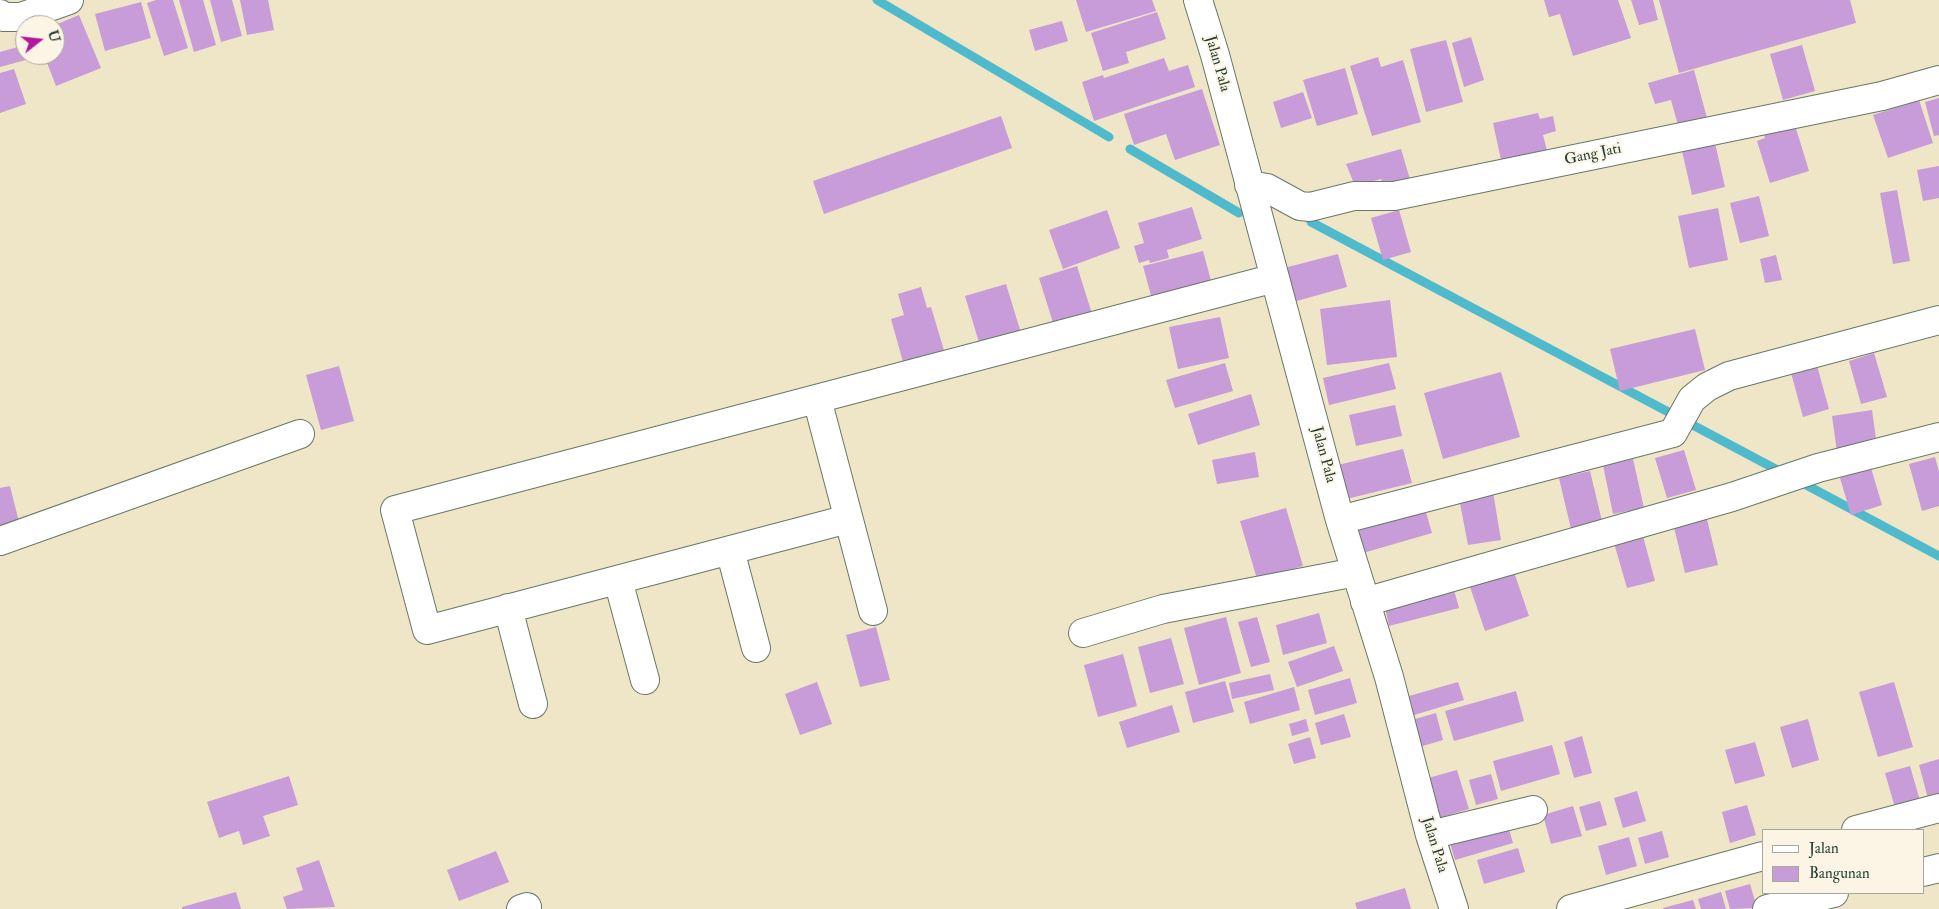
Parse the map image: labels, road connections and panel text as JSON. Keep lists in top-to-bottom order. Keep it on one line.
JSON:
{"streets":{"street":["Jalan Pala","Gang Jati"]},"crossings":[["Jalan Pala","Gang Jati"]],"legend":["Jalan","Bangunan"],"north":"right"}
